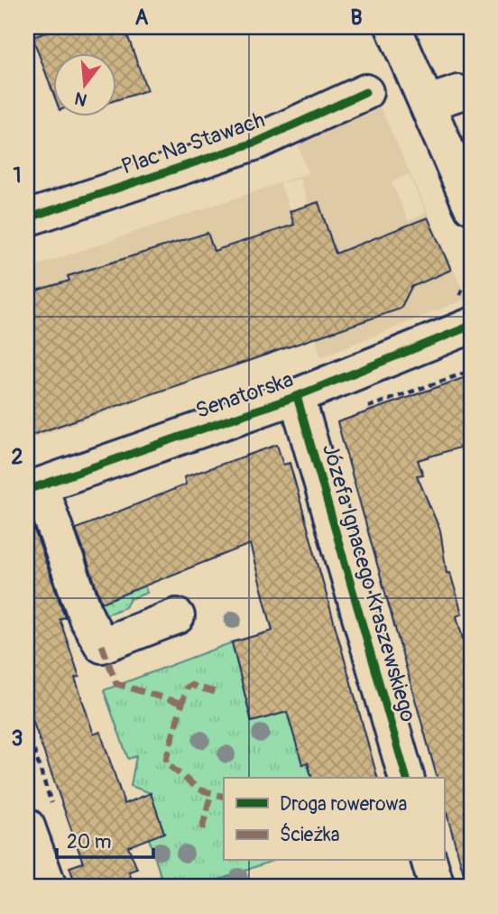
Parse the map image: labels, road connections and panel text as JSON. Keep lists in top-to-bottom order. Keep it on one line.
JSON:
{"streets":{"street":["Plac Na Stawach","Senatorska","Józefa Ignacego Kraszewskiego"]},"crossings":[["Senatorska","Józefa Ignacego Kraszewskiego"]],"legend":["Droga rowerowa","Ścieżka"],"scale_bar":"20 m","north":"bottom","grid":{"columns":["A","B"],"rows":["1","2","3"]}}
